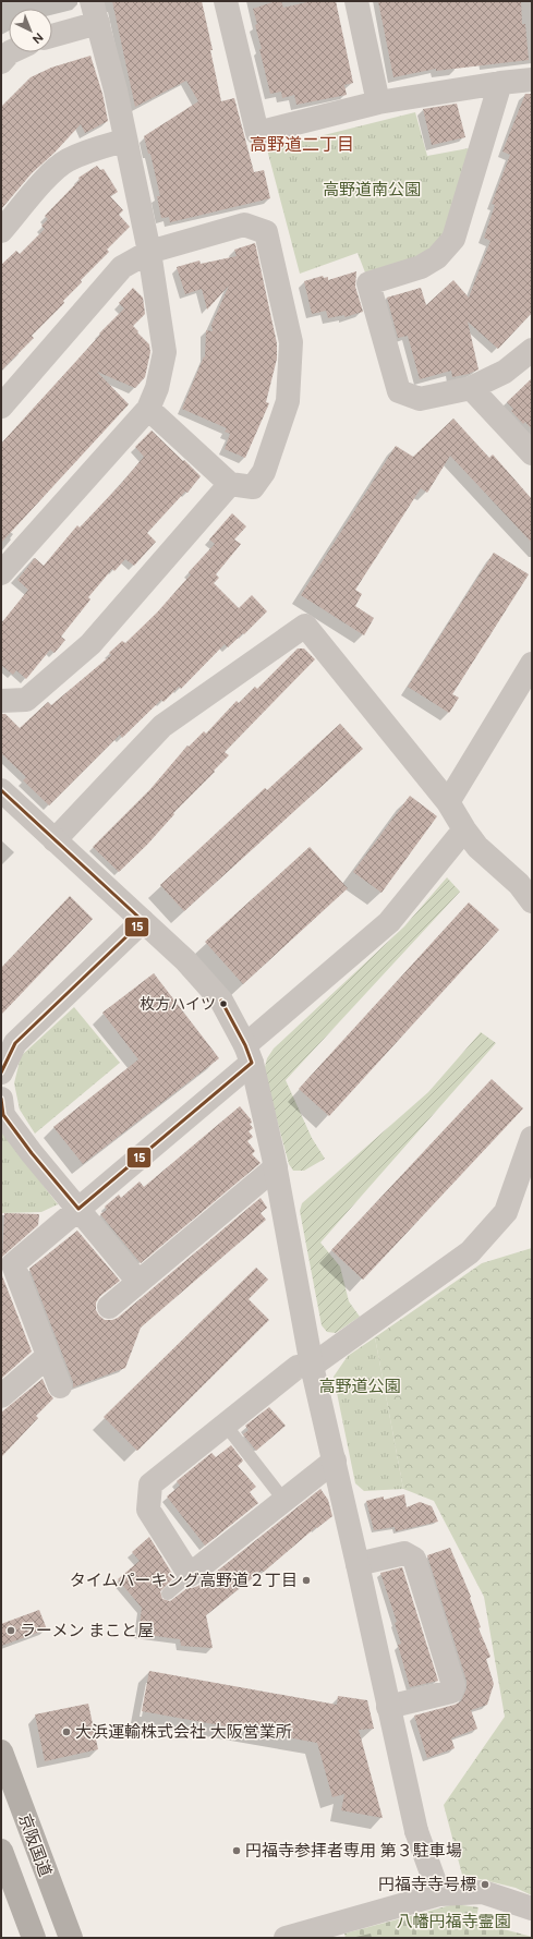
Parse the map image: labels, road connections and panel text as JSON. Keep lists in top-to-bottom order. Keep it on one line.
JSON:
{"streets":{"highway":["京阪国道"]},"districts":["高野道二丁目"],"parks":["高野道南公園","高野道公園","八幡円福寺霊園"],"places":["枚方ハイツ","タイムパーキング高野道２丁目","ラーメン まこと屋","大浜運輸株式会社 大阪営業所","円福寺参拝者専用 第３駐車場","円福寺寺号標"],"lines":["transit line 15"],"north":"bottom right"}
